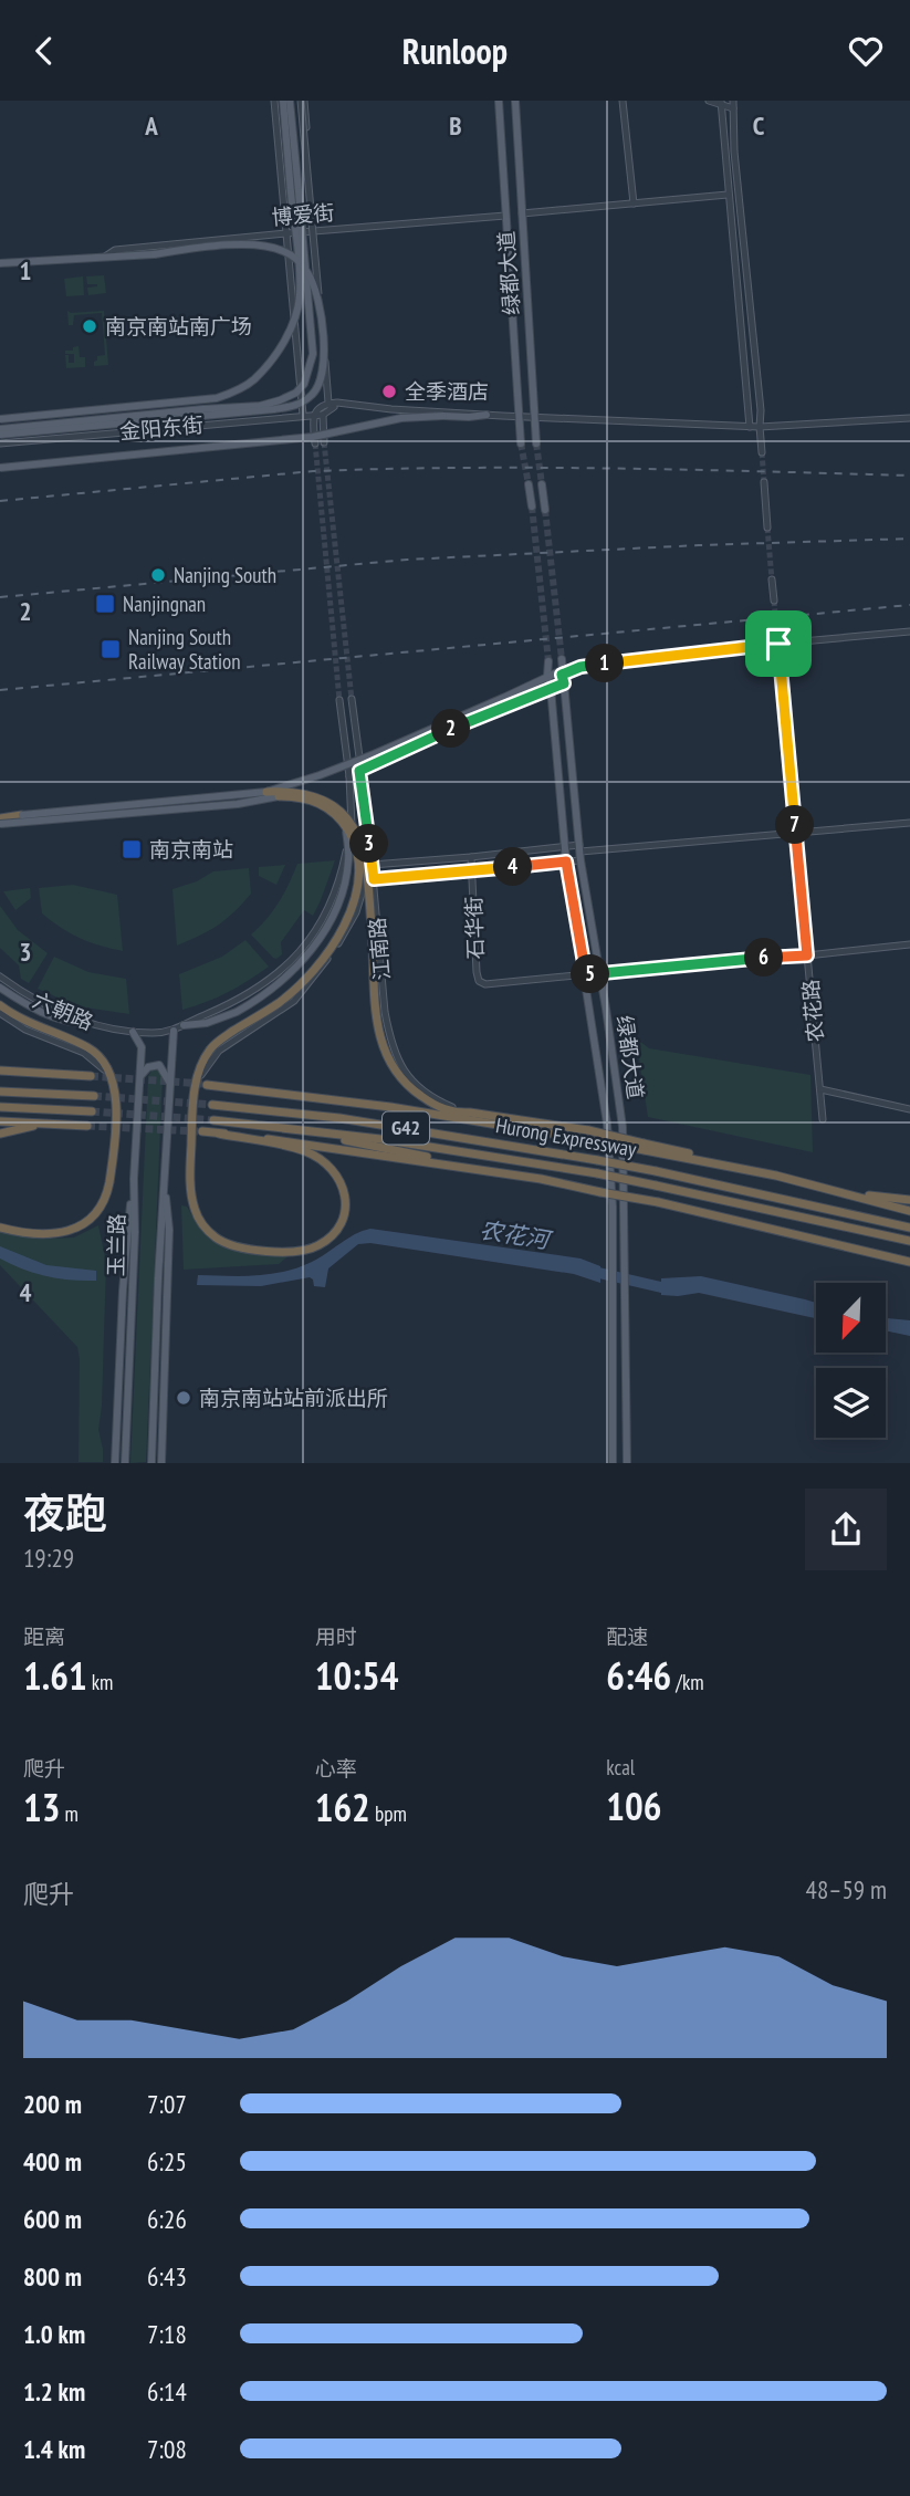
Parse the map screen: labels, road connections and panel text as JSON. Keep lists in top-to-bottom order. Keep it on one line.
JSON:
{"streets":{"highway":["G42","Hurong Expressway"],"main road":["博爱街","绿都大道","玉兰路"],"street":["金阳东街","石华街","江南路","六朝路","农花路"]},"crossings":[["博爱街","绿都大道"],["绿都大道","石华街"],["石华街","农花路"],["六朝路","玉兰路"]],"water":["农花河"],"places":{"other":["南京南站南广场","全季酒店","Nanjing South","南京南站站前派出所"],"transit":["Nanjingnan","Nanjing South Railway Station","南京南站"]},"north":"bottom left","page":{"header":"Runloop","pins":["1","2","7","3","4","6","5"],"heading":["夜跑","19:29"],"stats":[["距离","1.61 km"],["用时","10:54"],["配速","6:46 /km"],["爬升","13 m"],["心率","162 bpm"],["kcal","106"]],"chart":["爬升","48–59 m"],"list":[{"name":"200 m","note":"7:07"},{"name":"400 m","note":"6:25"},{"name":"600 m","note":"6:26"},{"name":"800 m","note":"6:43"},{"name":"1.0 km","note":"7:18"},{"name":"1.2 km","note":"6:14"},{"name":"1.4 km","note":"7:08"}]},"grid":{"columns":["A","B","C"],"rows":["1","2","3","4"]}}
